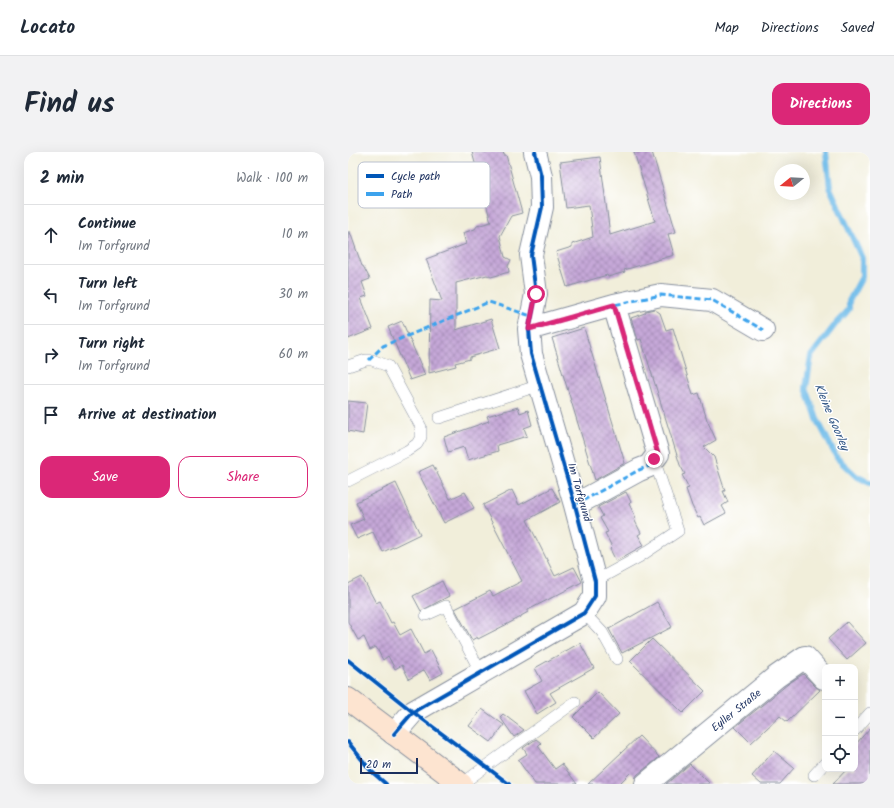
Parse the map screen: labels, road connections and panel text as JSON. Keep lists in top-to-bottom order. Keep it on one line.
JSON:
{"streets":{"street":["Im Torfgrund","Eyller Straße"]},"water":["Kleine Goorley"],"legend":["Cycle path","Path"],"scale_bar":"20 m","north":"left","page":{"header":"Locato","nav":["Map","Directions","Saved"],"title":"Find us","buttons":["Directions",["Save","Share"]],"heading":["2 min","Walk · 100 m"],"list":[["Continue","Im Torfgrund","10 m"],["Turn left","Im Torfgrund","30 m"],["Turn right","Im Torfgrund","60 m"],"Arrive at destination"],"map_buttons":["+","−"],"scale":"20 m"}}
